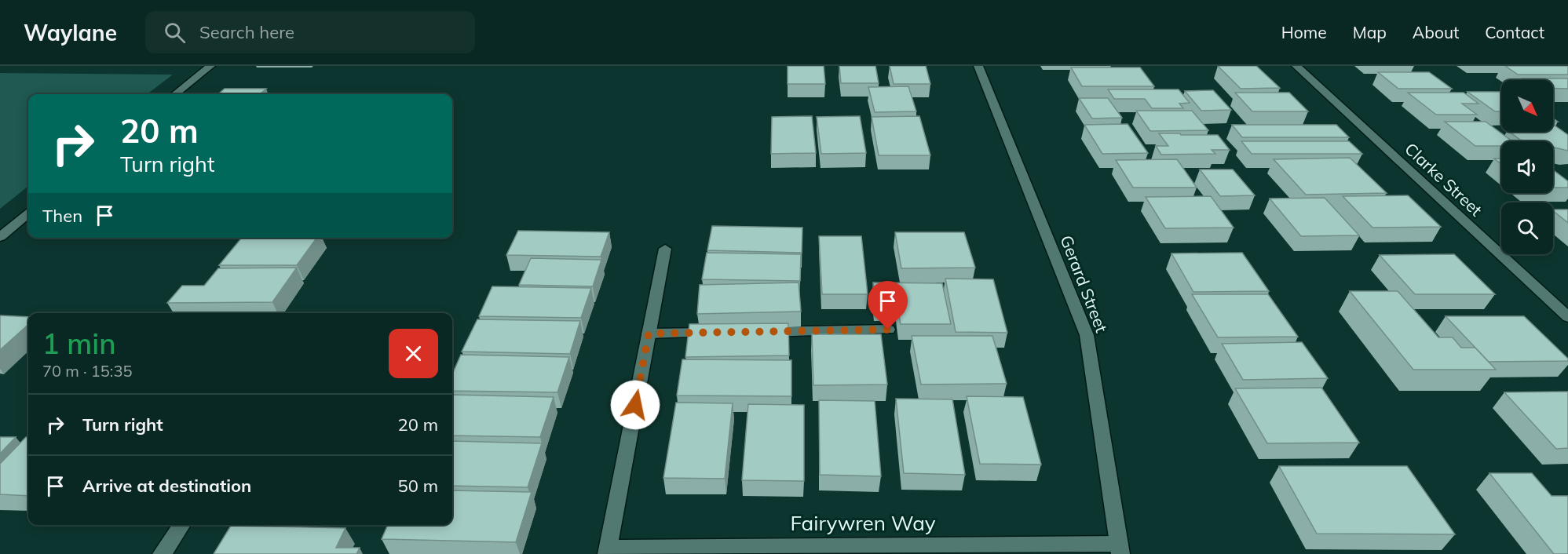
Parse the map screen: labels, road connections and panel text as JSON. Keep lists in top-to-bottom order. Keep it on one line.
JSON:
{"streets":{"street":["Clarke Street","Gerard Street","Fairywren Way"]},"crossings":[["Gerard Street","Fairywren Way"]],"north":"bottom right","page":{"header":"Waylane","search":"Search here","nav":["Home","Map","About","Contact"],"turn":["20 m","Turn right"],"then":"Then","heading":["1 min","70 m · 15:35"],"list":[{"name":"Turn right","value":"20 m"},{"name":"Arrive at destination","value":"50 m"}]}}
